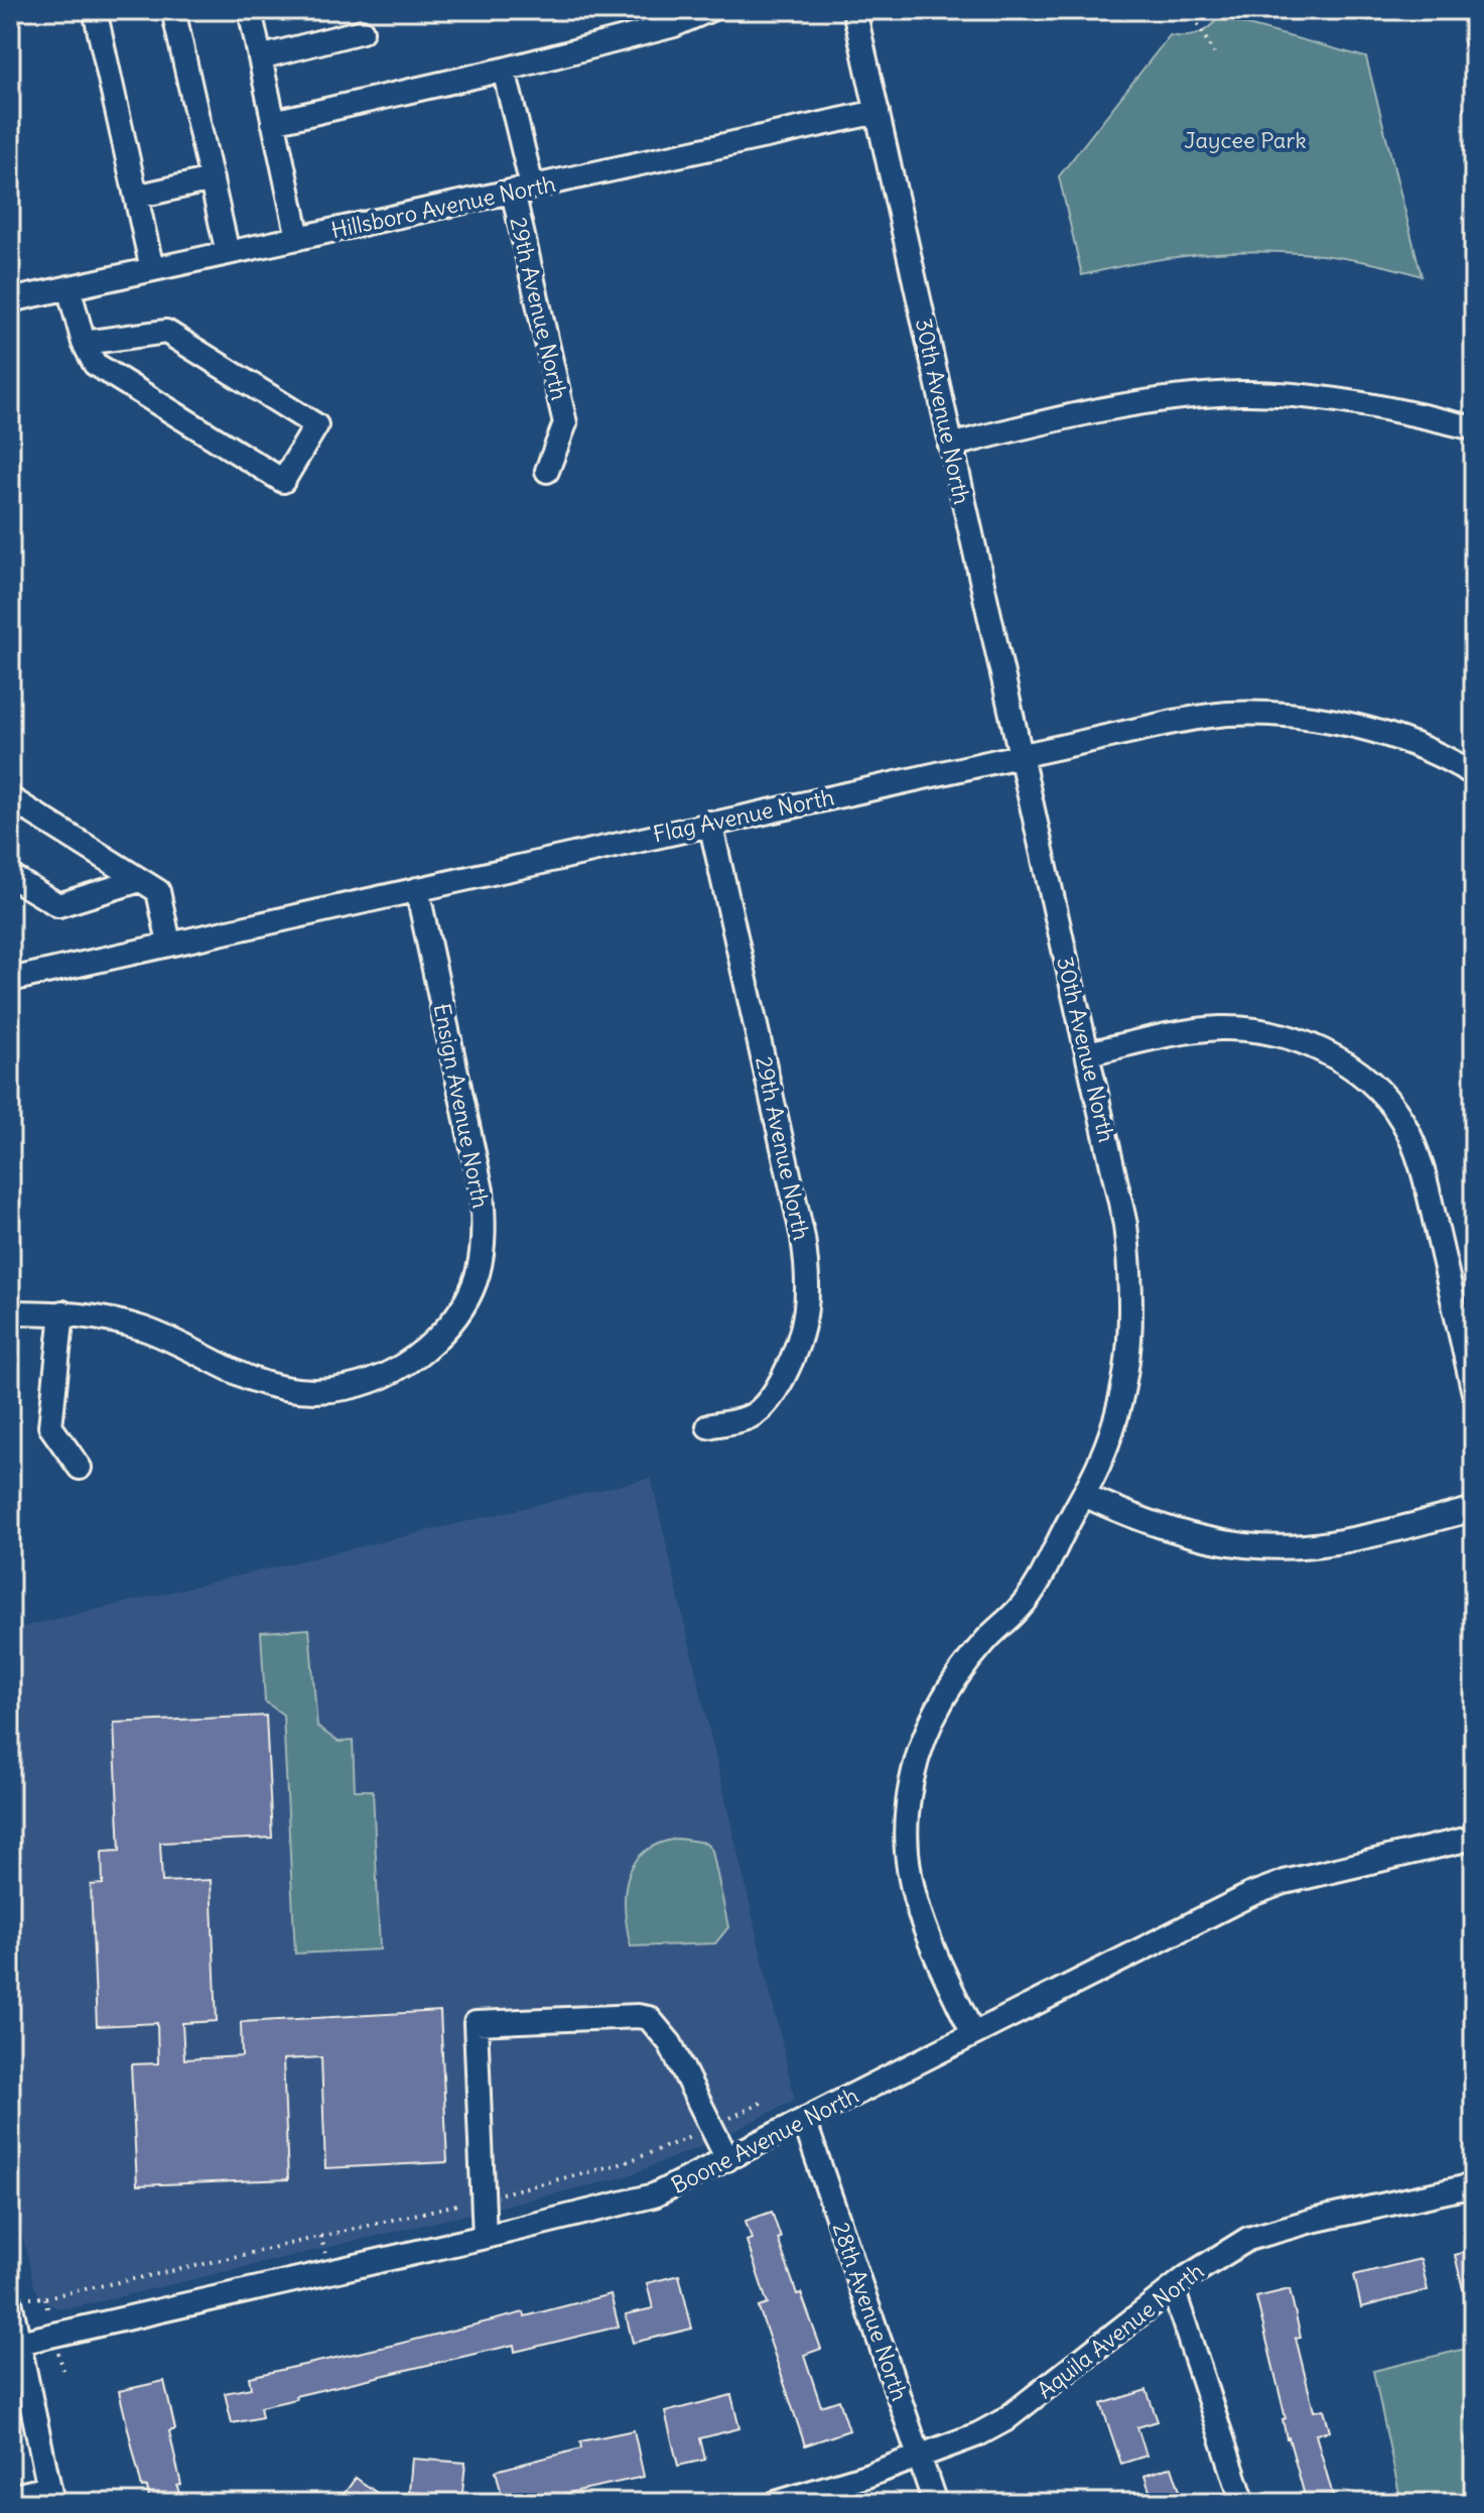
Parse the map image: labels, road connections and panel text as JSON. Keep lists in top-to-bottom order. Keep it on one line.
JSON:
{"streets":{"street":["Hillsboro Avenue North","29th Avenue North","30th Avenue North","Flag Avenue North","Ensign Avenue North","Boone Avenue North","28th Avenue North","Aquila Avenue North"]},"crossings":[["Hillsboro Avenue North","29th Avenue North"],["Hillsboro Avenue North","30th Avenue North"],["29th Avenue North","Flag Avenue North"],["30th Avenue North","Flag Avenue North"],["30th Avenue North","Boone Avenue North"],["Flag Avenue North","Ensign Avenue North"],["Boone Avenue North","28th Avenue North"],["28th Avenue North","Aquila Avenue North"]],"parks":["Jaycee Park"]}
